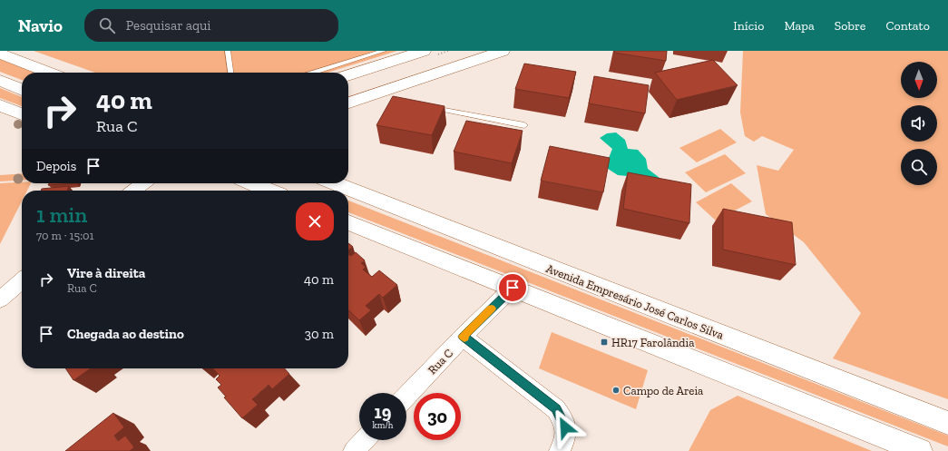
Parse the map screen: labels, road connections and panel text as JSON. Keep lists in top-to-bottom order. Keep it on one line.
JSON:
{"streets":{"main road":["Avenida Empresário José Carlos Silva"],"street":["Rua C"]},"places":{"transit":["HR17 Farolândia"],"other":["Campo de Areia"]},"north":"bottom","page":{"header":"Navio","search":"Pesquisar aqui","nav":["Início","Mapa","Sobre","Contato"],"turn":["40 m","Rua C"],"then":"Depois","heading":["1 min","70 m · 15:01"],"list":[{"name":"Vire à direita","note":"Rua C","value":"40 m"},{"name":"Chegada ao destino","value":"30 m"}],"speed":"19 km/h","limit":"30"}}
